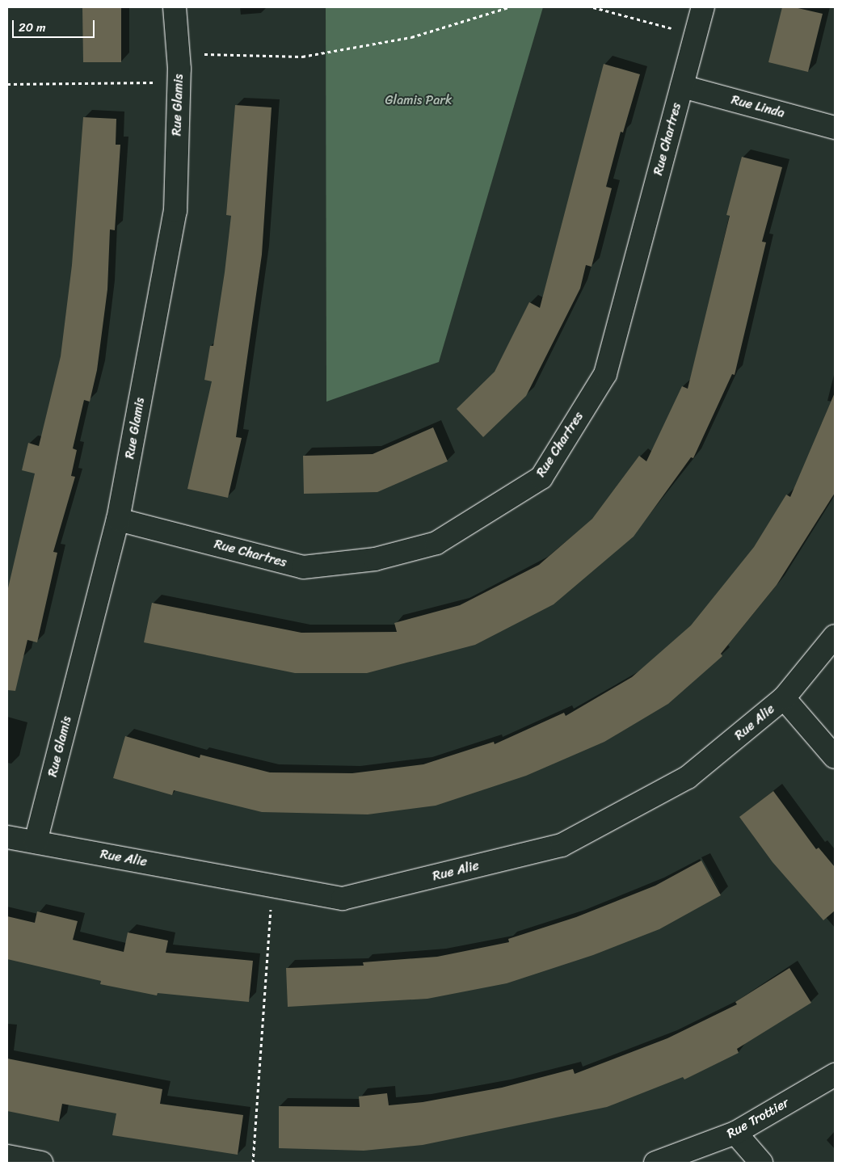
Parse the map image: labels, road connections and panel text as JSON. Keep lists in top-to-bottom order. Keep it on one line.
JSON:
{"streets":{"street":["Rue Glamis","Rue Linda","Rue Chartres","Rue Alie","Rue Trottier"]},"crossings":[["Rue Glamis","Rue Chartres"],["Rue Glamis","Rue Alie"],["Rue Linda","Rue Chartres"]],"parks":["Glamis Park"],"scale_bar":"20 m"}
